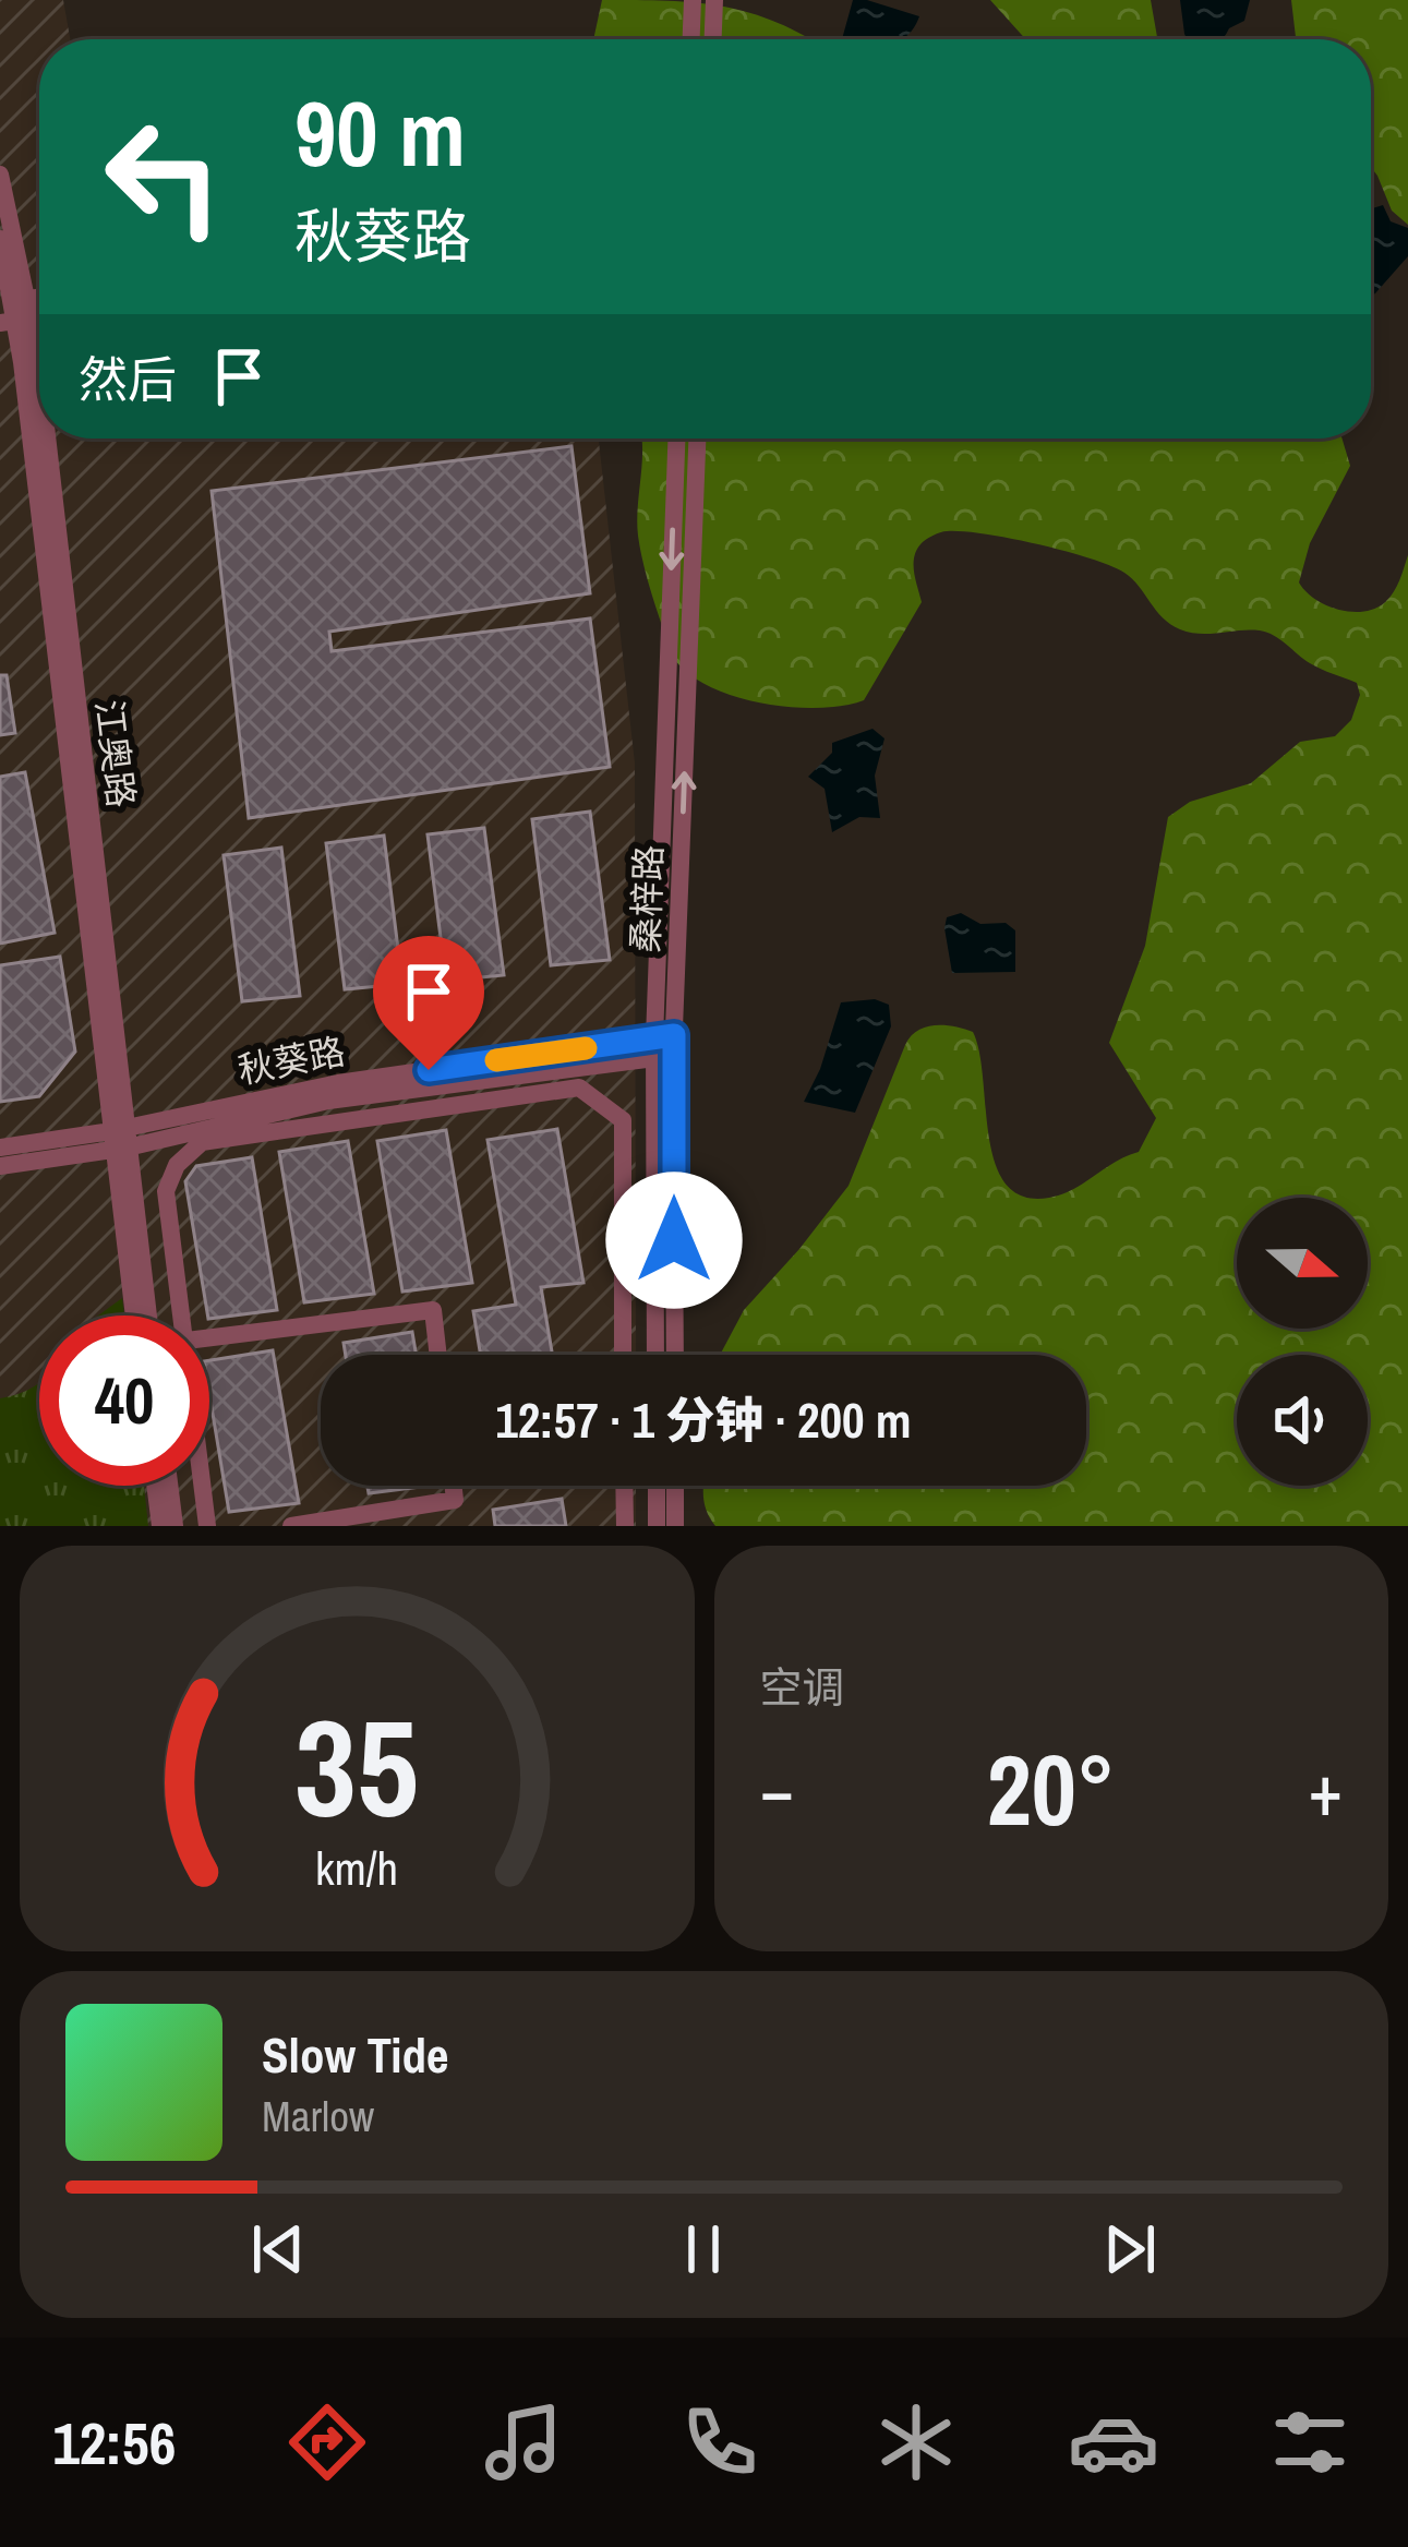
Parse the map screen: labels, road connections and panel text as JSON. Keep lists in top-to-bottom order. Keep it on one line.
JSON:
{"streets":{"street":["江奥路","桑梓路","秋葵路"]},"crossings":[["江奥路","秋葵路"],["桑梓路","秋葵路"]],"north":"right","page":{"turn":["90 m","秋葵路"],"then":"然后","limit":"40","trip":"12:57 · 1 分钟 · 200 m","tile":"空调","heat":["−","20°","+"],"song":["Slow Tide","Marlow"],"tabs":"12:56","gauge":["35","km/h"]}}
